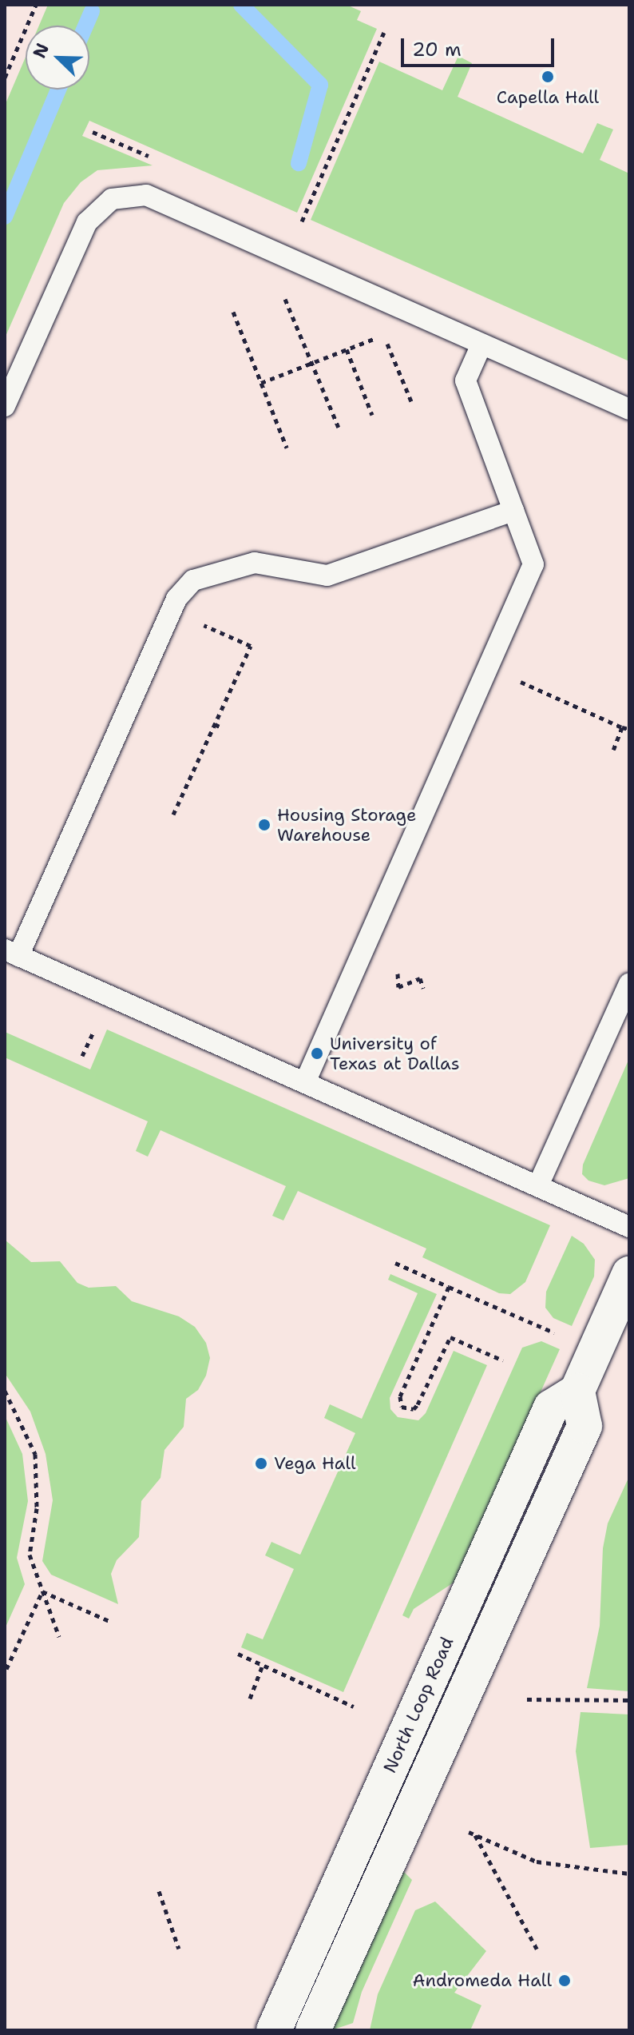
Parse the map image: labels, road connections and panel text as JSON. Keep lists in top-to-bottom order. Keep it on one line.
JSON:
{"streets":{"street":["North Loop Road"]},"places":["Capella Hall","Housing Storage Warehouse","University of Texas at Dallas","Vega Hall","Andromeda Hall"],"scale_bar":"20 m","north":"top left"}
